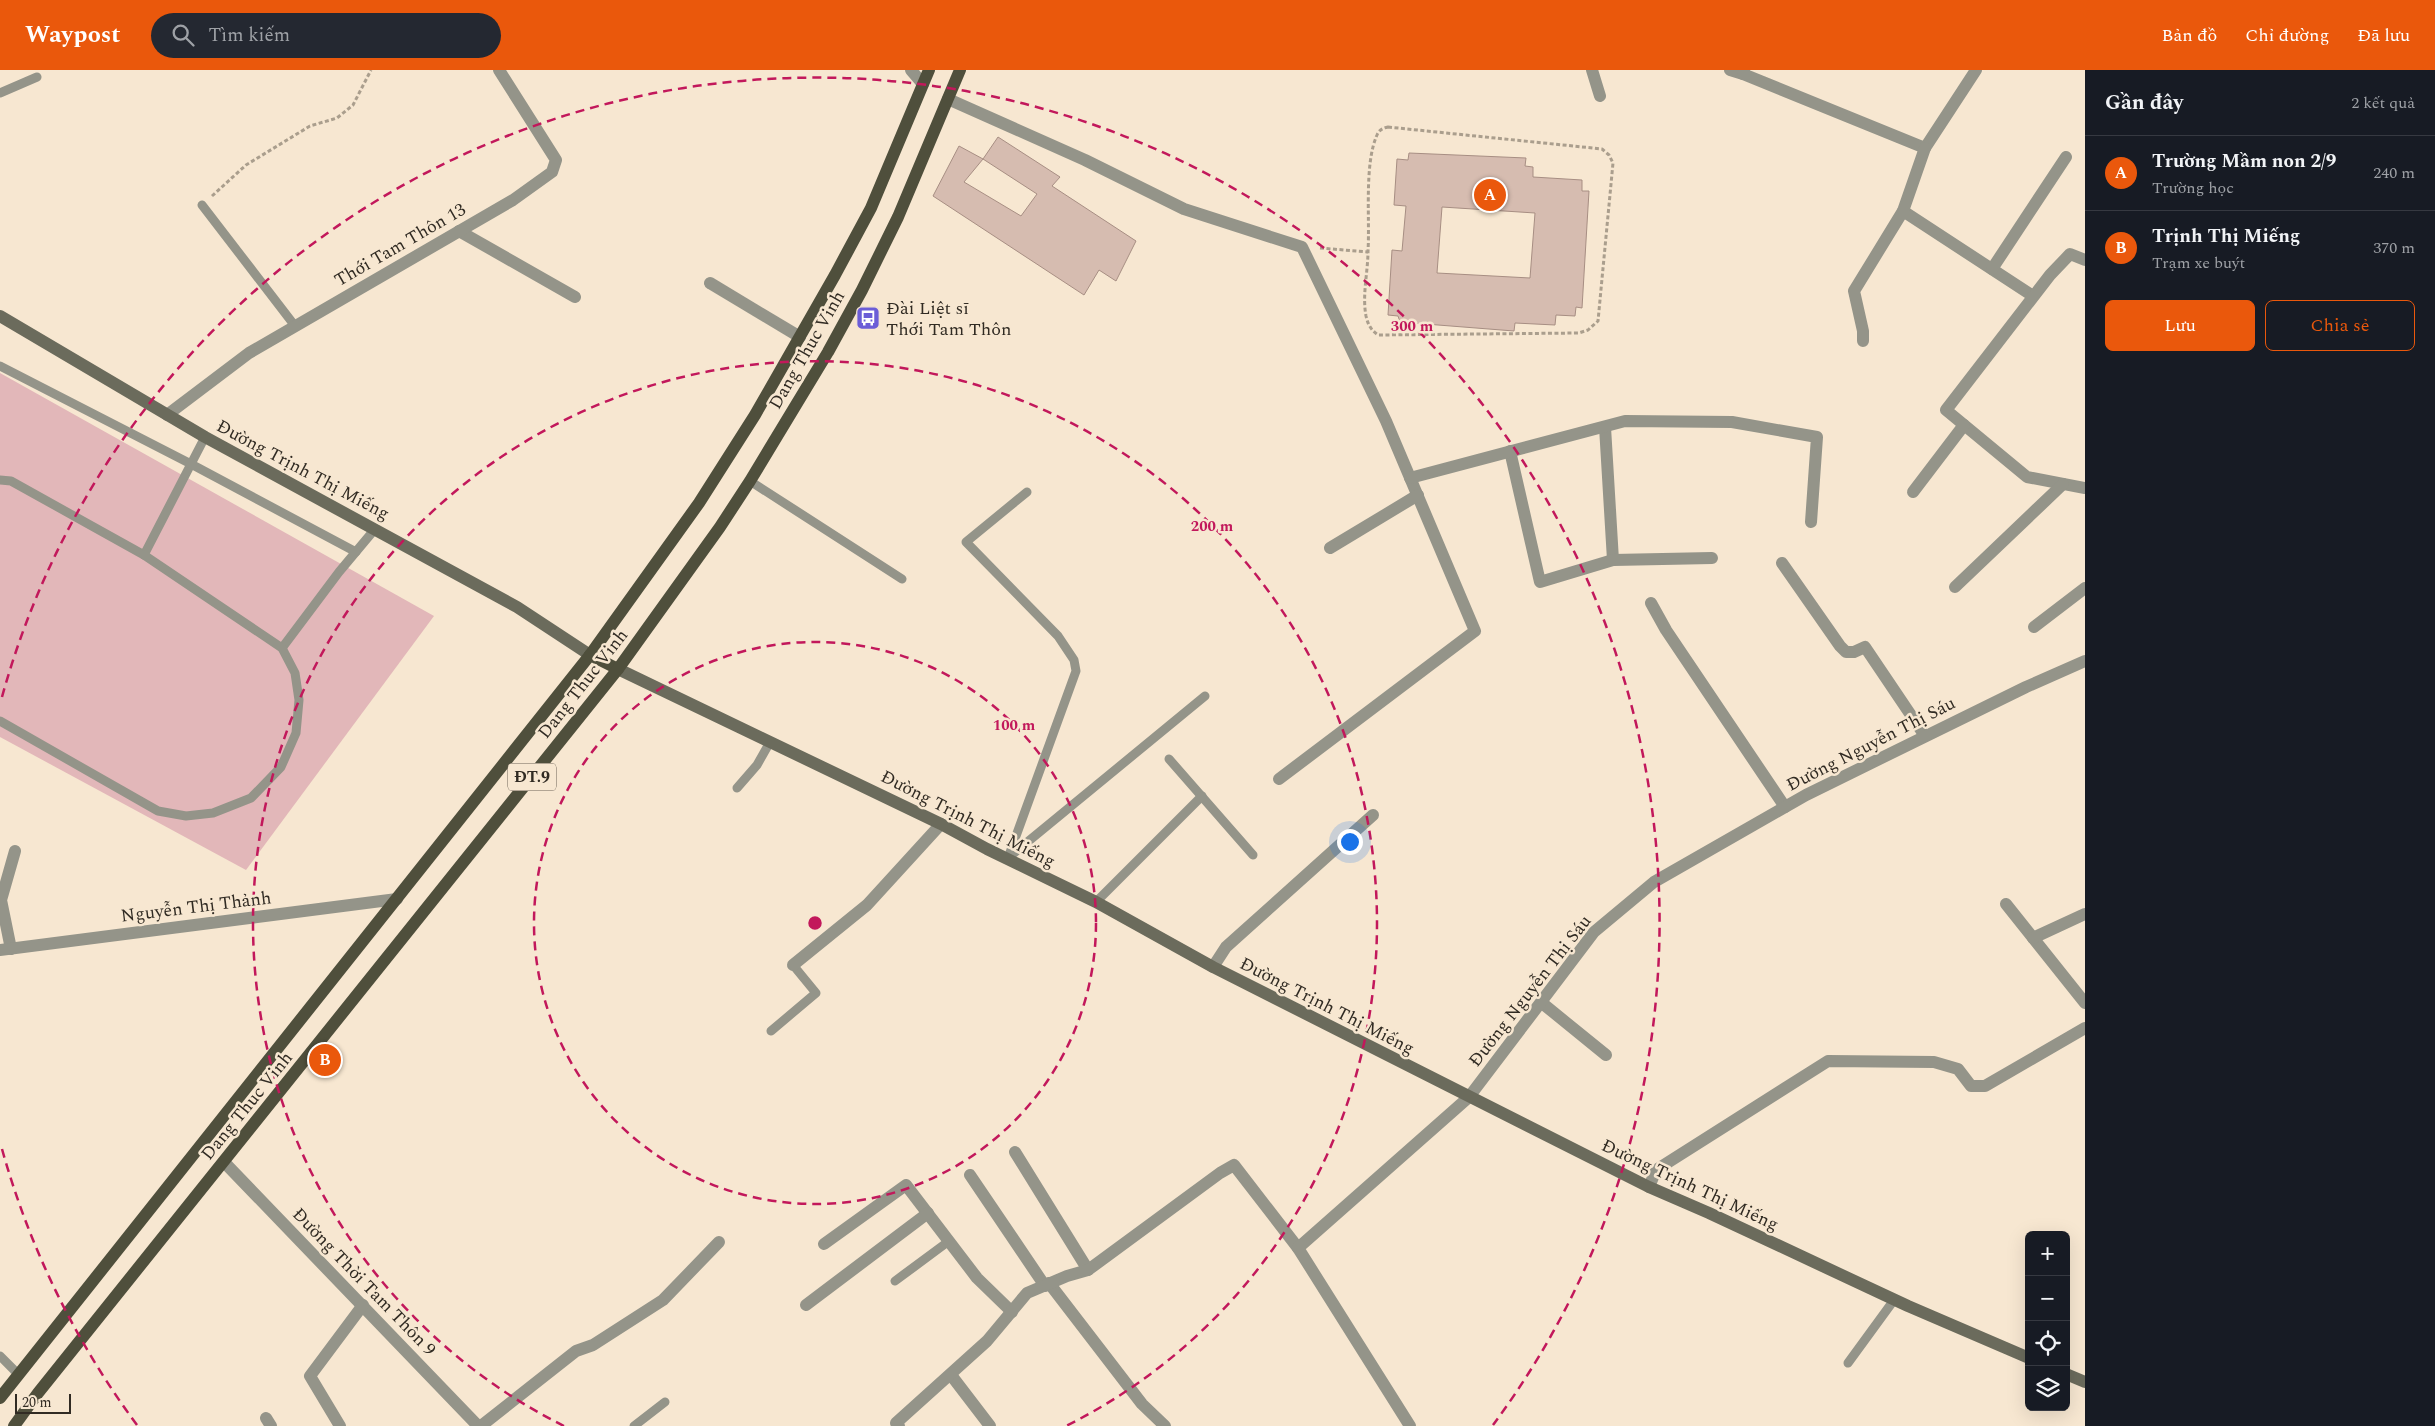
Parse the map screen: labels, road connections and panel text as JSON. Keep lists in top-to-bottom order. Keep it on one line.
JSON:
{"streets":{"main road":["Dang Thuc Vinh","Đường Trịnh Thị Miếng","ĐT.9"],"street":["Thới Tam Thôn 13","Đường Nguyễn Thị Sáu","Nguyễn Thị Thảnh","Đường Thời Tam Thôn 9"]},"crossings":[["Thới Tam Thôn 13","Đường Trịnh Thị Miếng"],["Dang Thuc Vinh","Đường Trịnh Thị Miếng"],["Dang Thuc Vinh","Nguyễn Thị Thảnh"],["Dang Thuc Vinh","Đường Thời Tam Thôn 9"],["Đường Trịnh Thị Miếng","Đường Nguyễn Thị Sáu"]],"places":{"bus stop":["Đài Liệt sĩ Thới Tam Thôn"]},"scale_bar":"20 m","page":{"header":"Waypost","search":"Tìm kiếm","nav":["Bản đồ","Chỉ đường","Đã lưu"],"heading":["Gần đây","2 kết quả"],"list":[{"mark":"A","name":"Trường Mầm non 2/9","note":"Trường học","value":"240 m"},{"mark":"B","name":"Trịnh Thị Miếng","note":"Trạm xe buýt","value":"370 m"}],"pins":["A","B"],"buttons":["Lưu","Chia sẻ"],"map_buttons":["+","−"],"scale":"20 m"},"rings":["300 m","200 m","100 m"]}
